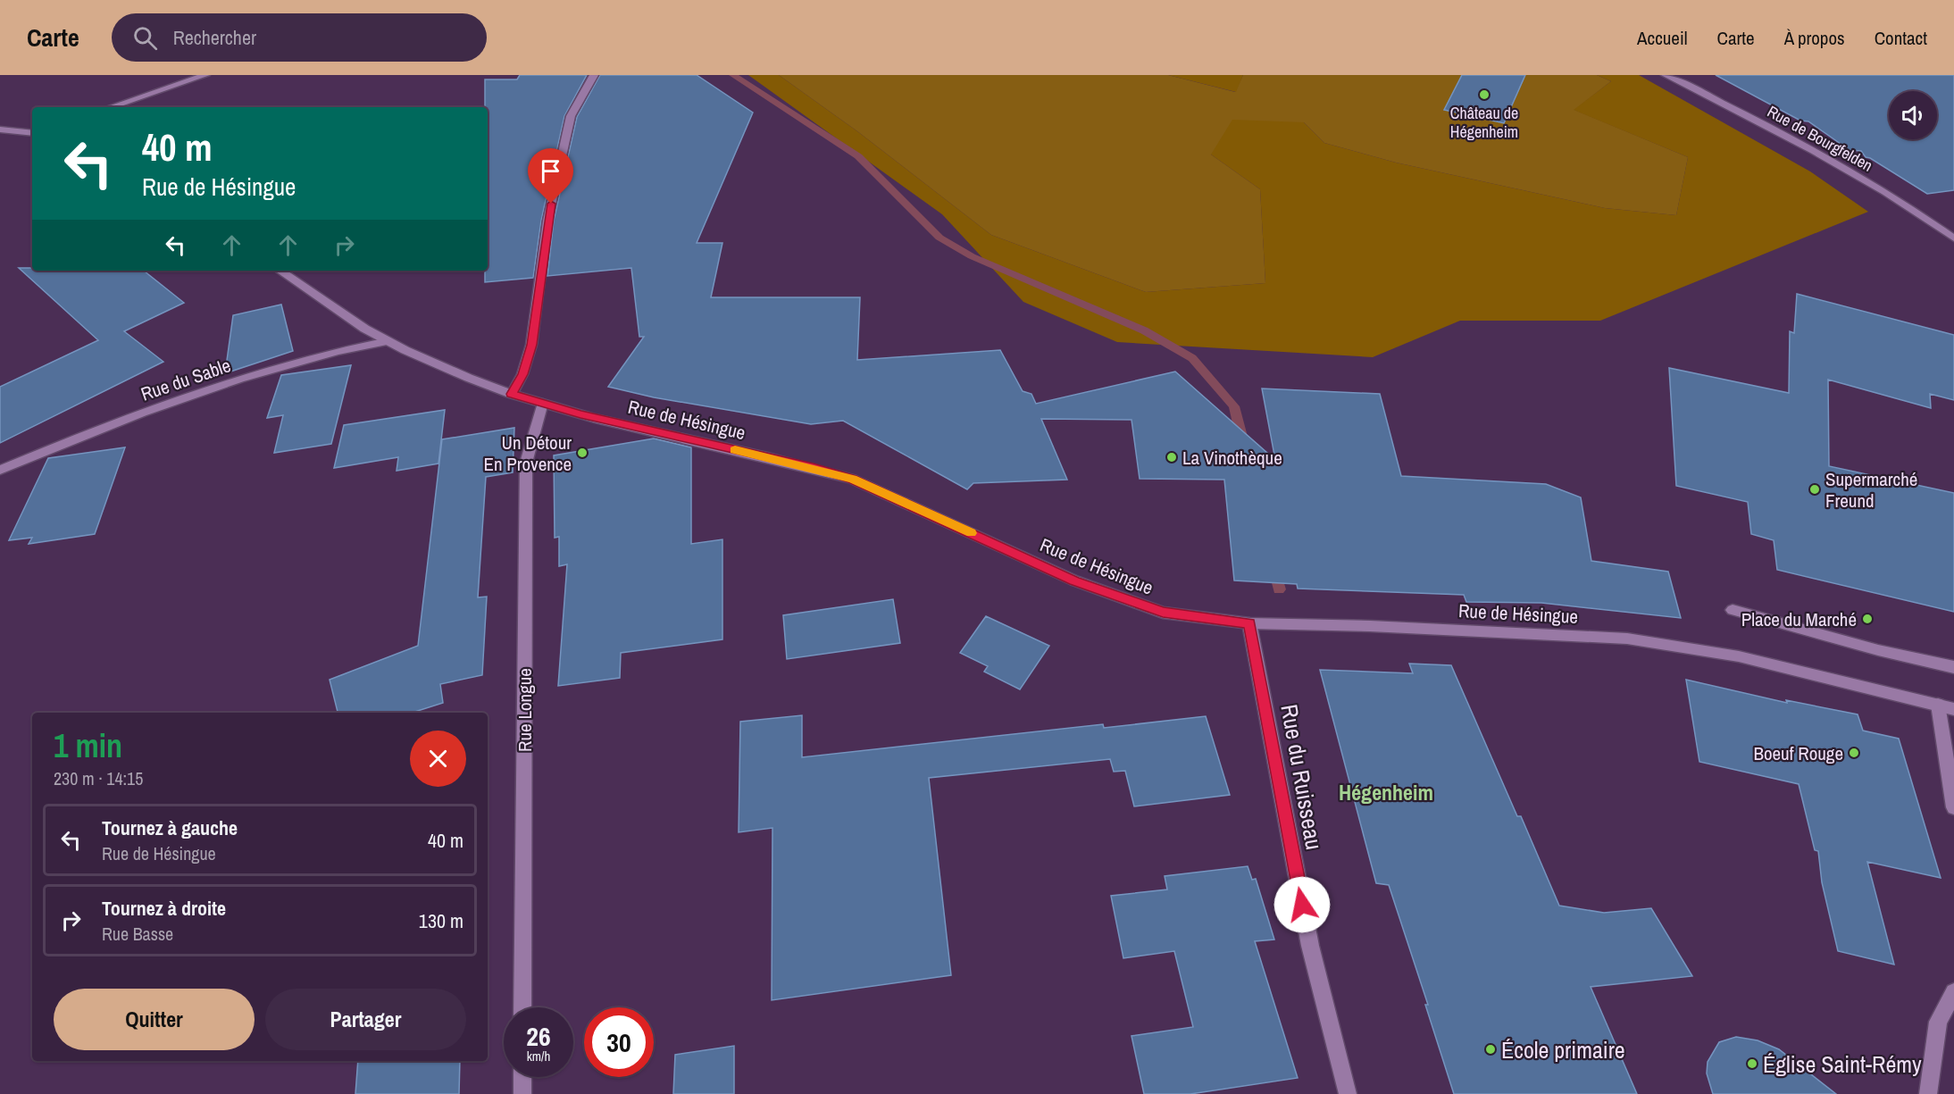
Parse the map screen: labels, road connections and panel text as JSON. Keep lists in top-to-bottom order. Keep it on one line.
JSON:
{"streets":{"main road":["Rue de Bourgfelden","Rue du Sable","Rue de Hésingue","Rue Longue","Rue du Ruisseau"]},"crossings":[["Rue du Sable","Rue de Hésingue"],["Rue de Hésingue","Rue Longue"],["Rue de Hésingue","Rue du Ruisseau"]],"districts":["Hégenheim"],"places":["Château de Hégenheim","Un Détour En Provence","La Vinothèque","Supermarché Freund","Place du Marché","Boeuf Rouge","École primaire","Église Saint-Rémy"],"page":{"header":"Carte","search":"Rechercher","nav":["Accueil","Carte","À propos","Contact"],"turn":["40 m","Rue de Hésingue"],"heading":["1 min","230 m · 14:15"],"list":[{"name":"Tournez à gauche","note":"Rue de Hésingue","value":"40 m"},{"name":"Tournez à droite","note":"Rue Basse","value":"130 m"}],"buttons":["Quitter","Partager"],"speed":"26 km/h","limit":"30"}}
